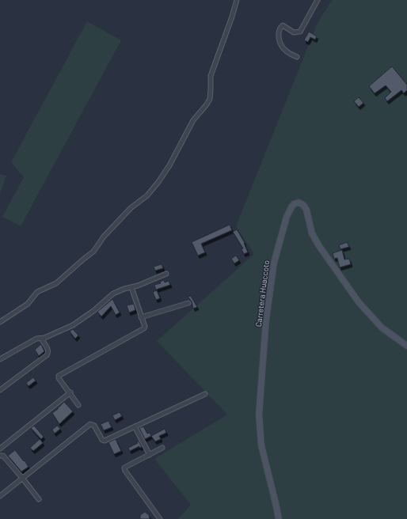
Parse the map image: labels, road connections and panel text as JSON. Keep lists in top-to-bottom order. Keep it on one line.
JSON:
{"streets":{"street":["Carretera Huaccoto"]}}
